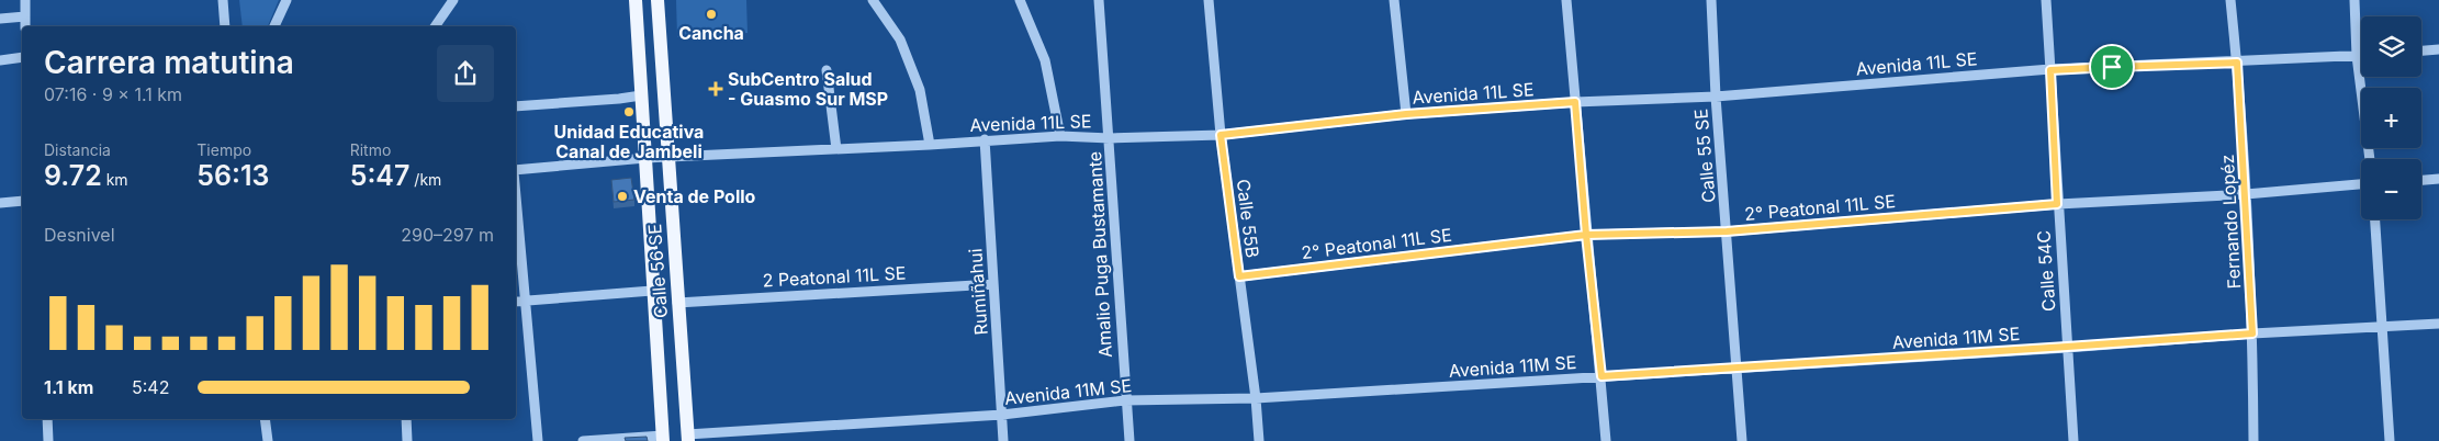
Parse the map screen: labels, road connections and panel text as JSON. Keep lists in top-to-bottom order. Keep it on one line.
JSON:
{"streets":{"main road":["Calle 56 SE"],"street":["Avenida 11L SE","Calle 55 SE","2° Peatonal 11L SE","Calle 55B","Fernando Lopéz","Amalio Puga Bustamante","Calle 54C","2 Peatonal 11L SE","Rumiñahui","Avenida 11M SE"]},"crossings":[["Avenida 11L SE","Calle 55 SE"],["Avenida 11L SE","Calle 55B"],["Avenida 11L SE","Fernando Lopéz"],["Avenida 11L SE","Amalio Puga Bustamante"],["Avenida 11L SE","Calle 56 SE"],["Avenida 11L SE","Calle 54C"],["Avenida 11L SE","Rumiñahui"],["Calle 55 SE","2° Peatonal 11L SE"],["Calle 55 SE","Avenida 11M SE"],["2° Peatonal 11L SE","Calle 55B"],["2° Peatonal 11L SE","Fernando Lopéz"],["2° Peatonal 11L SE","Calle 54C"],["Calle 55B","Avenida 11M SE"],["Fernando Lopéz","Avenida 11M SE"],["Amalio Puga Bustamante","Avenida 11M SE"],["Calle 56 SE","2 Peatonal 11L SE"],["Calle 56 SE","Avenida 11M SE"],["Calle 54C","Avenida 11M SE"],["2 Peatonal 11L SE","Rumiñahui"],["Rumiñahui","Avenida 11M SE"]],"places":{"other":["Cancha","Unidad Educativa Canal de Jambeli","Venta de Pollo"],"health":["SubCentro Salud - Guasmo Sur MSP"]},"page":{"map_buttons":["+","−"],"heading":["Carrera matutina","07:16 · 9 × 1.1 km"],"stats":[["Distancia","9.72 km"],["Tiempo","56:13"],["Ritmo","5:47 /km"]],"chart":["Desnivel","290–297 m"],"list":[{"name":"1.1 km","note":"5:42"}]}}
